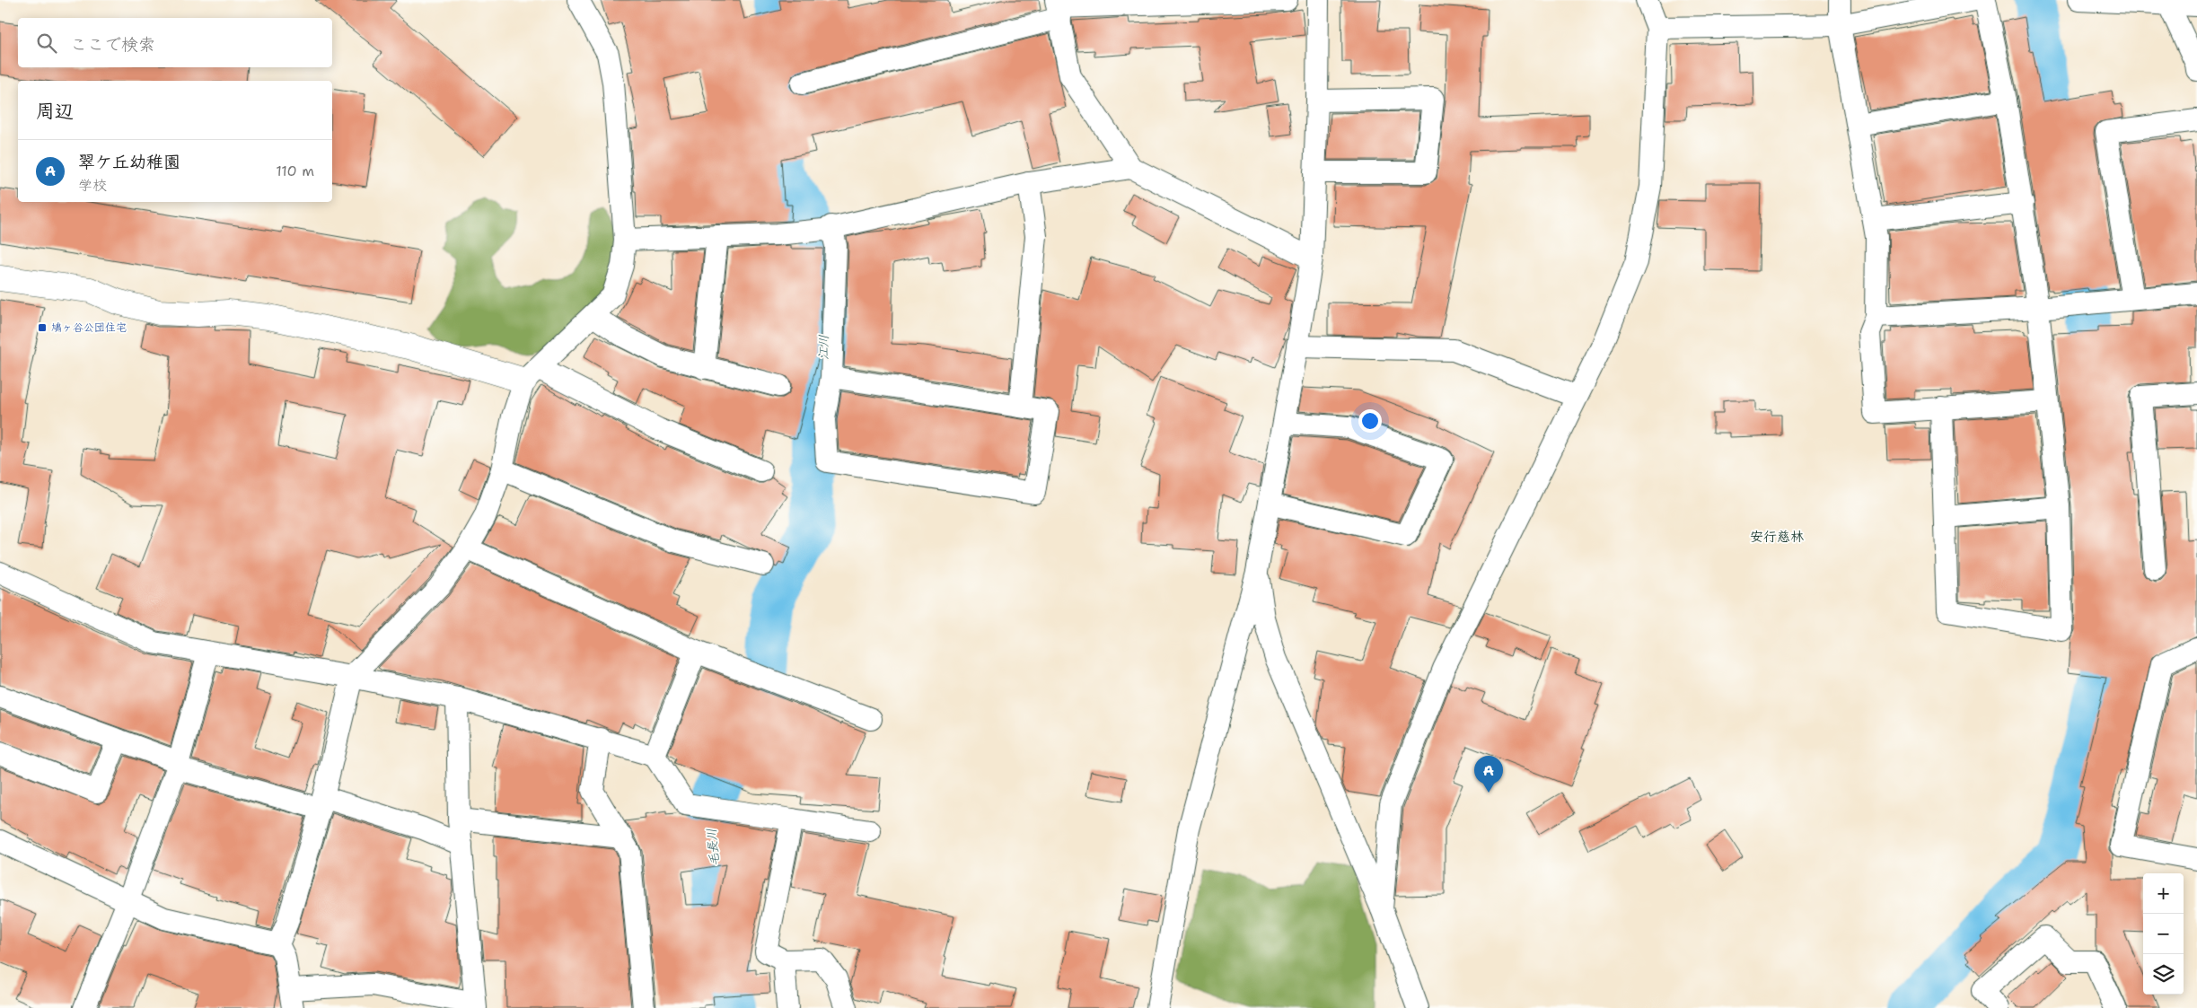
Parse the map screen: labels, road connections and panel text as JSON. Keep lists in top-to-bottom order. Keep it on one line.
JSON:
{"districts":["安行慈林"],"water":["江川","毛長川"],"places":{"transit":["鳩ヶ谷公団住宅"]},"page":{"search":"ここで検索","heading":"周辺","list":[{"mark":"A","name":"翠ケ丘幼稚園","note":"学校","value":"110 m"}],"pins":"A","map_buttons":["+","−"]}}
